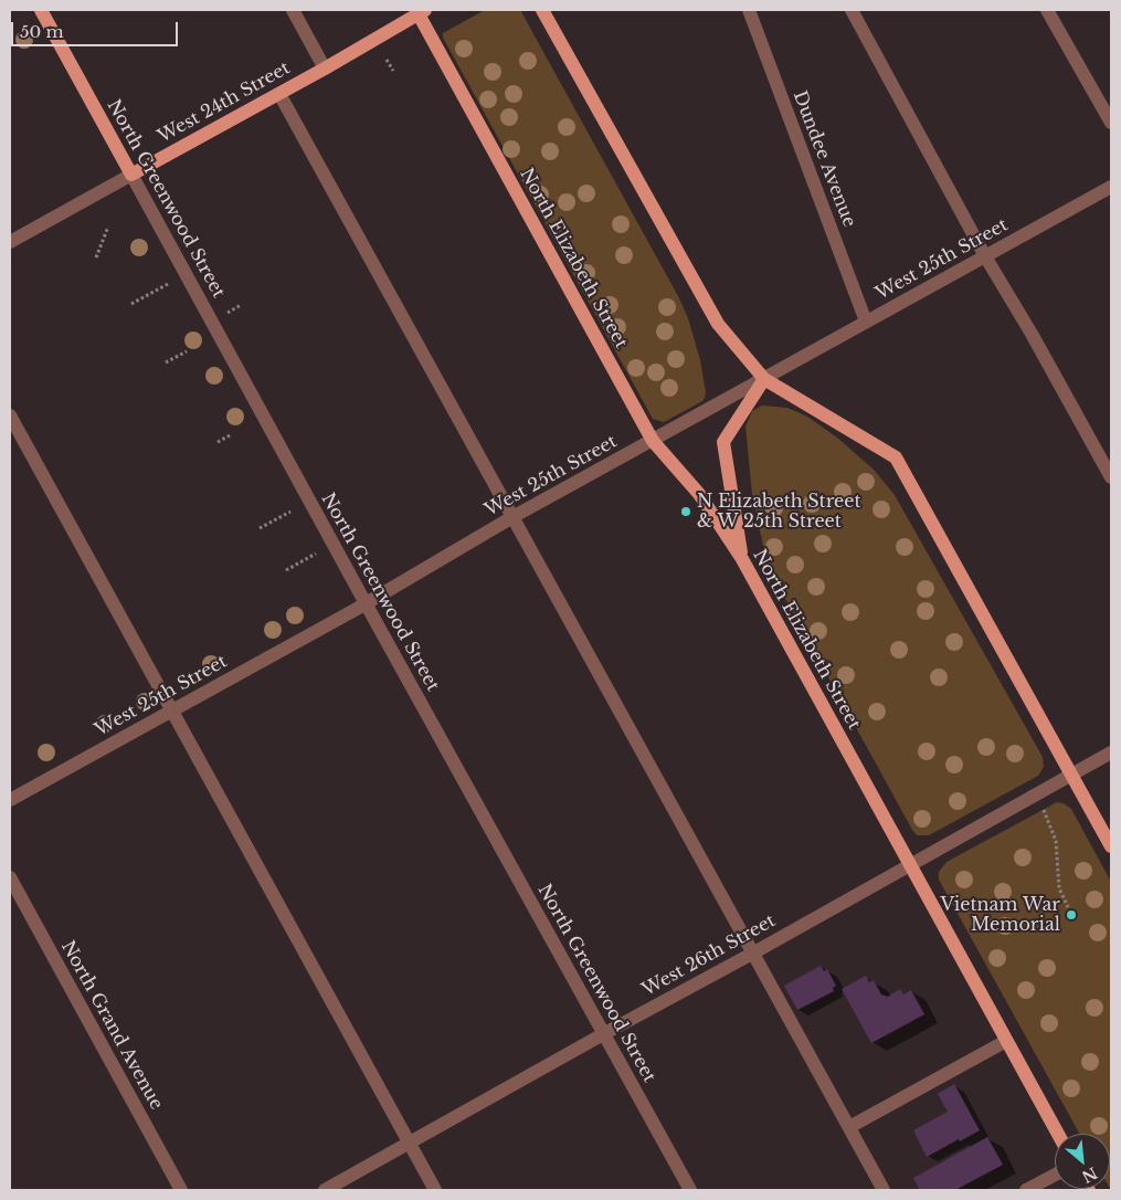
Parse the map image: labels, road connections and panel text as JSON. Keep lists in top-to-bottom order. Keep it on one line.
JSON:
{"streets":{"main road":["West 24th Street","North Greenwood Street","North Elizabeth Street"],"street":["Dundee Avenue","West 25th Street","West 26th Street","North Grand Avenue"]},"crossings":[["West 24th Street","North Greenwood Street"],["West 24th Street","North Elizabeth Street"],["Dundee Avenue","West 25th Street"],["North Greenwood Street","West 25th Street"],["North Greenwood Street","West 26th Street"],["North Elizabeth Street","West 25th Street"],["North Elizabeth Street","West 26th Street"]],"places":["N Elizabeth Street & W 25th Street","Vietnam War Memorial"],"scale_bar":"50 m","north":"bottom right"}
